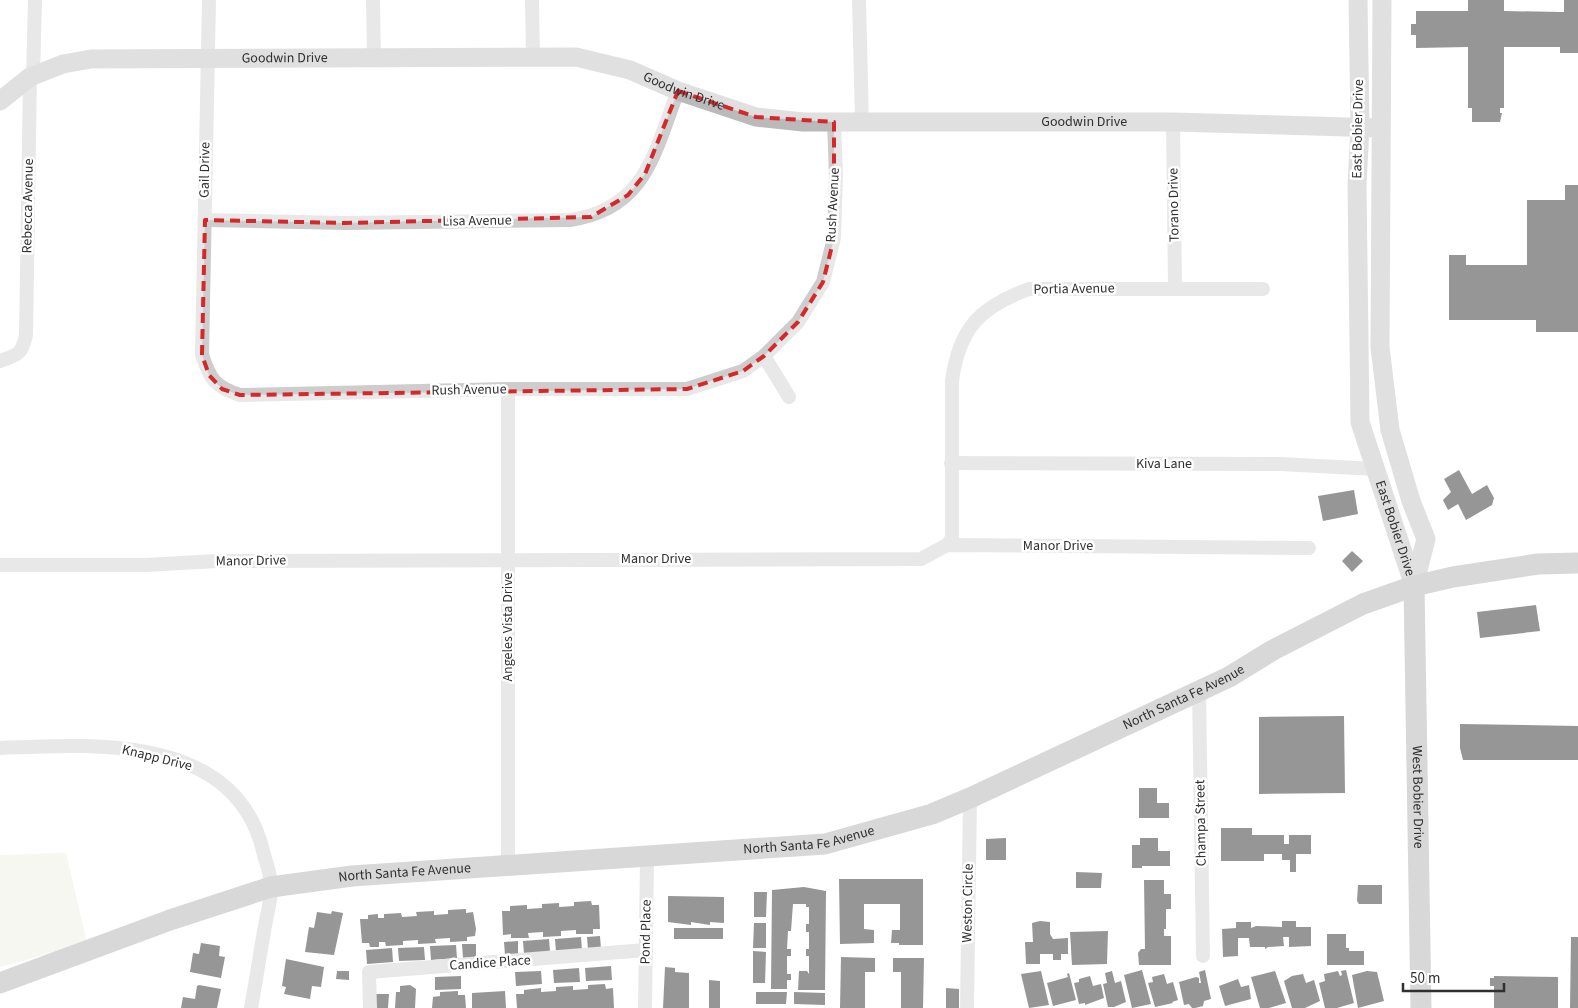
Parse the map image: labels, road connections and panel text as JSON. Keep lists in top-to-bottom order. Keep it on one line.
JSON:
{"streets":{"main road":["North Santa Fe Avenue","West Bobier Drive"],"street":["Goodwin Drive","East Bobier Drive","Gail Drive","Rush Avenue","Torano Drive","Rebecca Avenue","Lisa Avenue","Portia Avenue","Kiva Lane","Manor Drive","Angeles Vista Drive","Knapp Drive","Champa Street","Weston Circle","Pond Place","Candice Place"]},"crossings":[["Goodwin Drive","East Bobier Drive"],["Goodwin Drive","Gail Drive"],["Goodwin Drive","Rush Avenue"],["Goodwin Drive","Torano Drive"],["Goodwin Drive","Rebecca Avenue"],["Goodwin Drive","Lisa Avenue"],["East Bobier Drive","Kiva Lane"],["East Bobier Drive","North Santa Fe Avenue"],["East Bobier Drive","West Bobier Drive"],["Gail Drive","Rush Avenue"],["Gail Drive","Lisa Avenue"],["Rush Avenue","Angeles Vista Drive"],["Torano Drive","Portia Avenue"],["Portia Avenue","Kiva Lane"],["Portia Avenue","Manor Drive"],["Manor Drive","Angeles Vista Drive"],["Angeles Vista Drive","North Santa Fe Avenue"],["North Santa Fe Avenue","Knapp Drive"],["North Santa Fe Avenue","West Bobier Drive"],["North Santa Fe Avenue","Champa Street"],["North Santa Fe Avenue","Weston Circle"],["North Santa Fe Avenue","Pond Place"],["Pond Place","Candice Place"]],"scale_bar":"50 m"}
